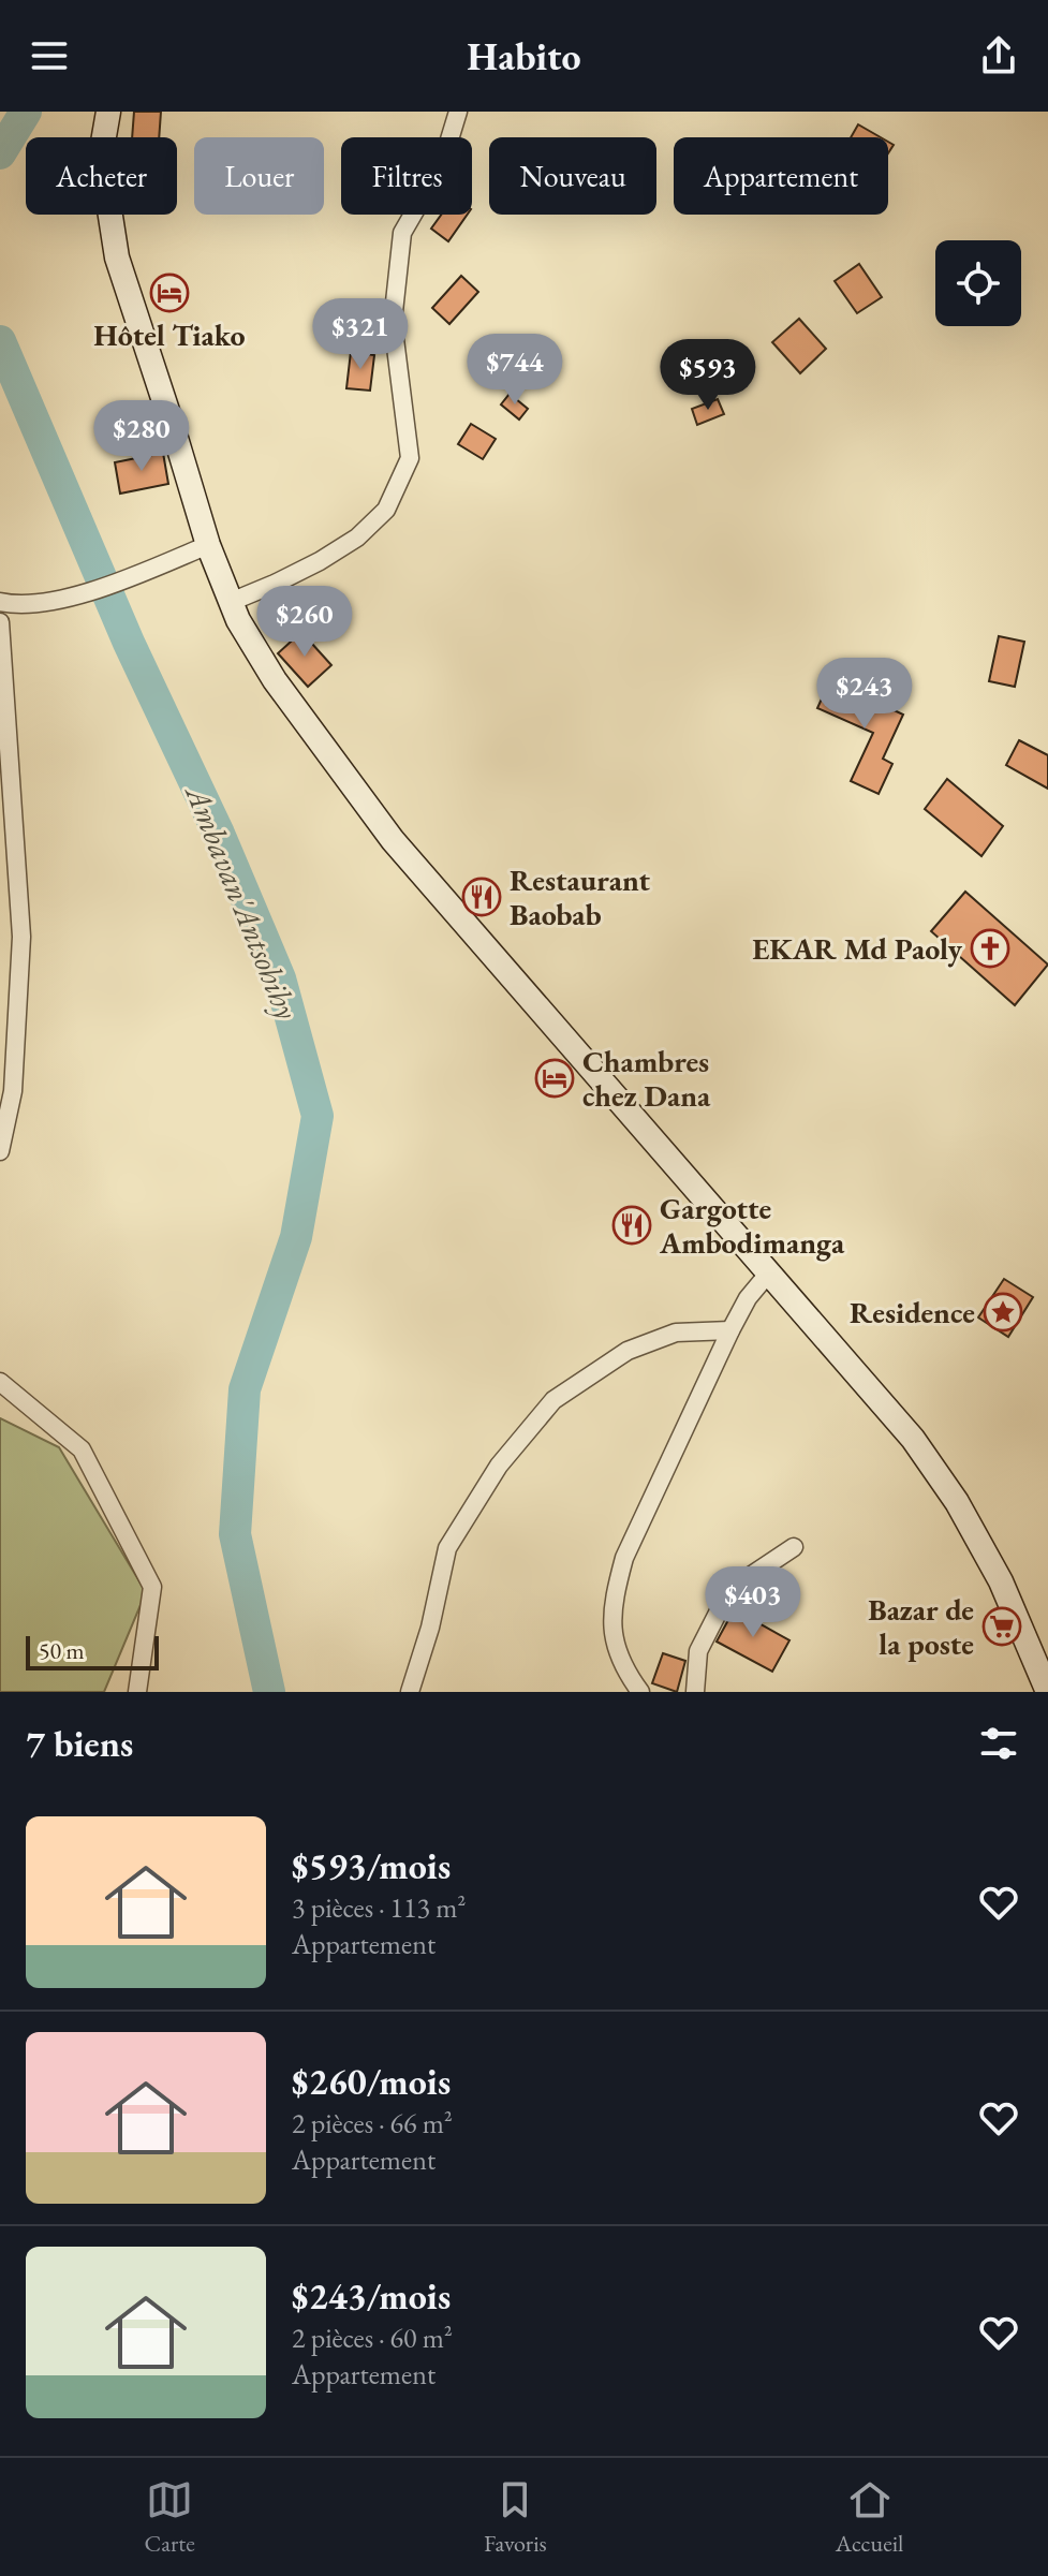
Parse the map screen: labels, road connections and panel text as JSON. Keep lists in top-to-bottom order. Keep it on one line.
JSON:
{"water":["Ambavan'Antsohihy"],"places":{"hotel":["Hôtel Tiako","Chambres chez Dana"],"restaurant":["Restaurant Baobab","Gargotte Ambodimanga"],"church":["EKAR Md Paoly"],"place":["Residence"],"supermarket":["Bazar de la poste"]},"scale_bar":"50 m","page":{"header":"Habito","chip":["Acheter","Louer","Filtres","Nouveau","Appartement"],"price":["$321","$744","$593","$280","$260","$243","$403"],"scale":"50 m","heading":"7 biens","list":[{"name":"$593/mois","note":"3 pièces · 113 m² · Appartement"},{"name":"$260/mois","note":"2 pièces · 66 m² · Appartement"},{"name":"$243/mois","note":"2 pièces · 60 m² · Appartement"}],"tabs":["Carte","Favoris","Accueil"]}}
